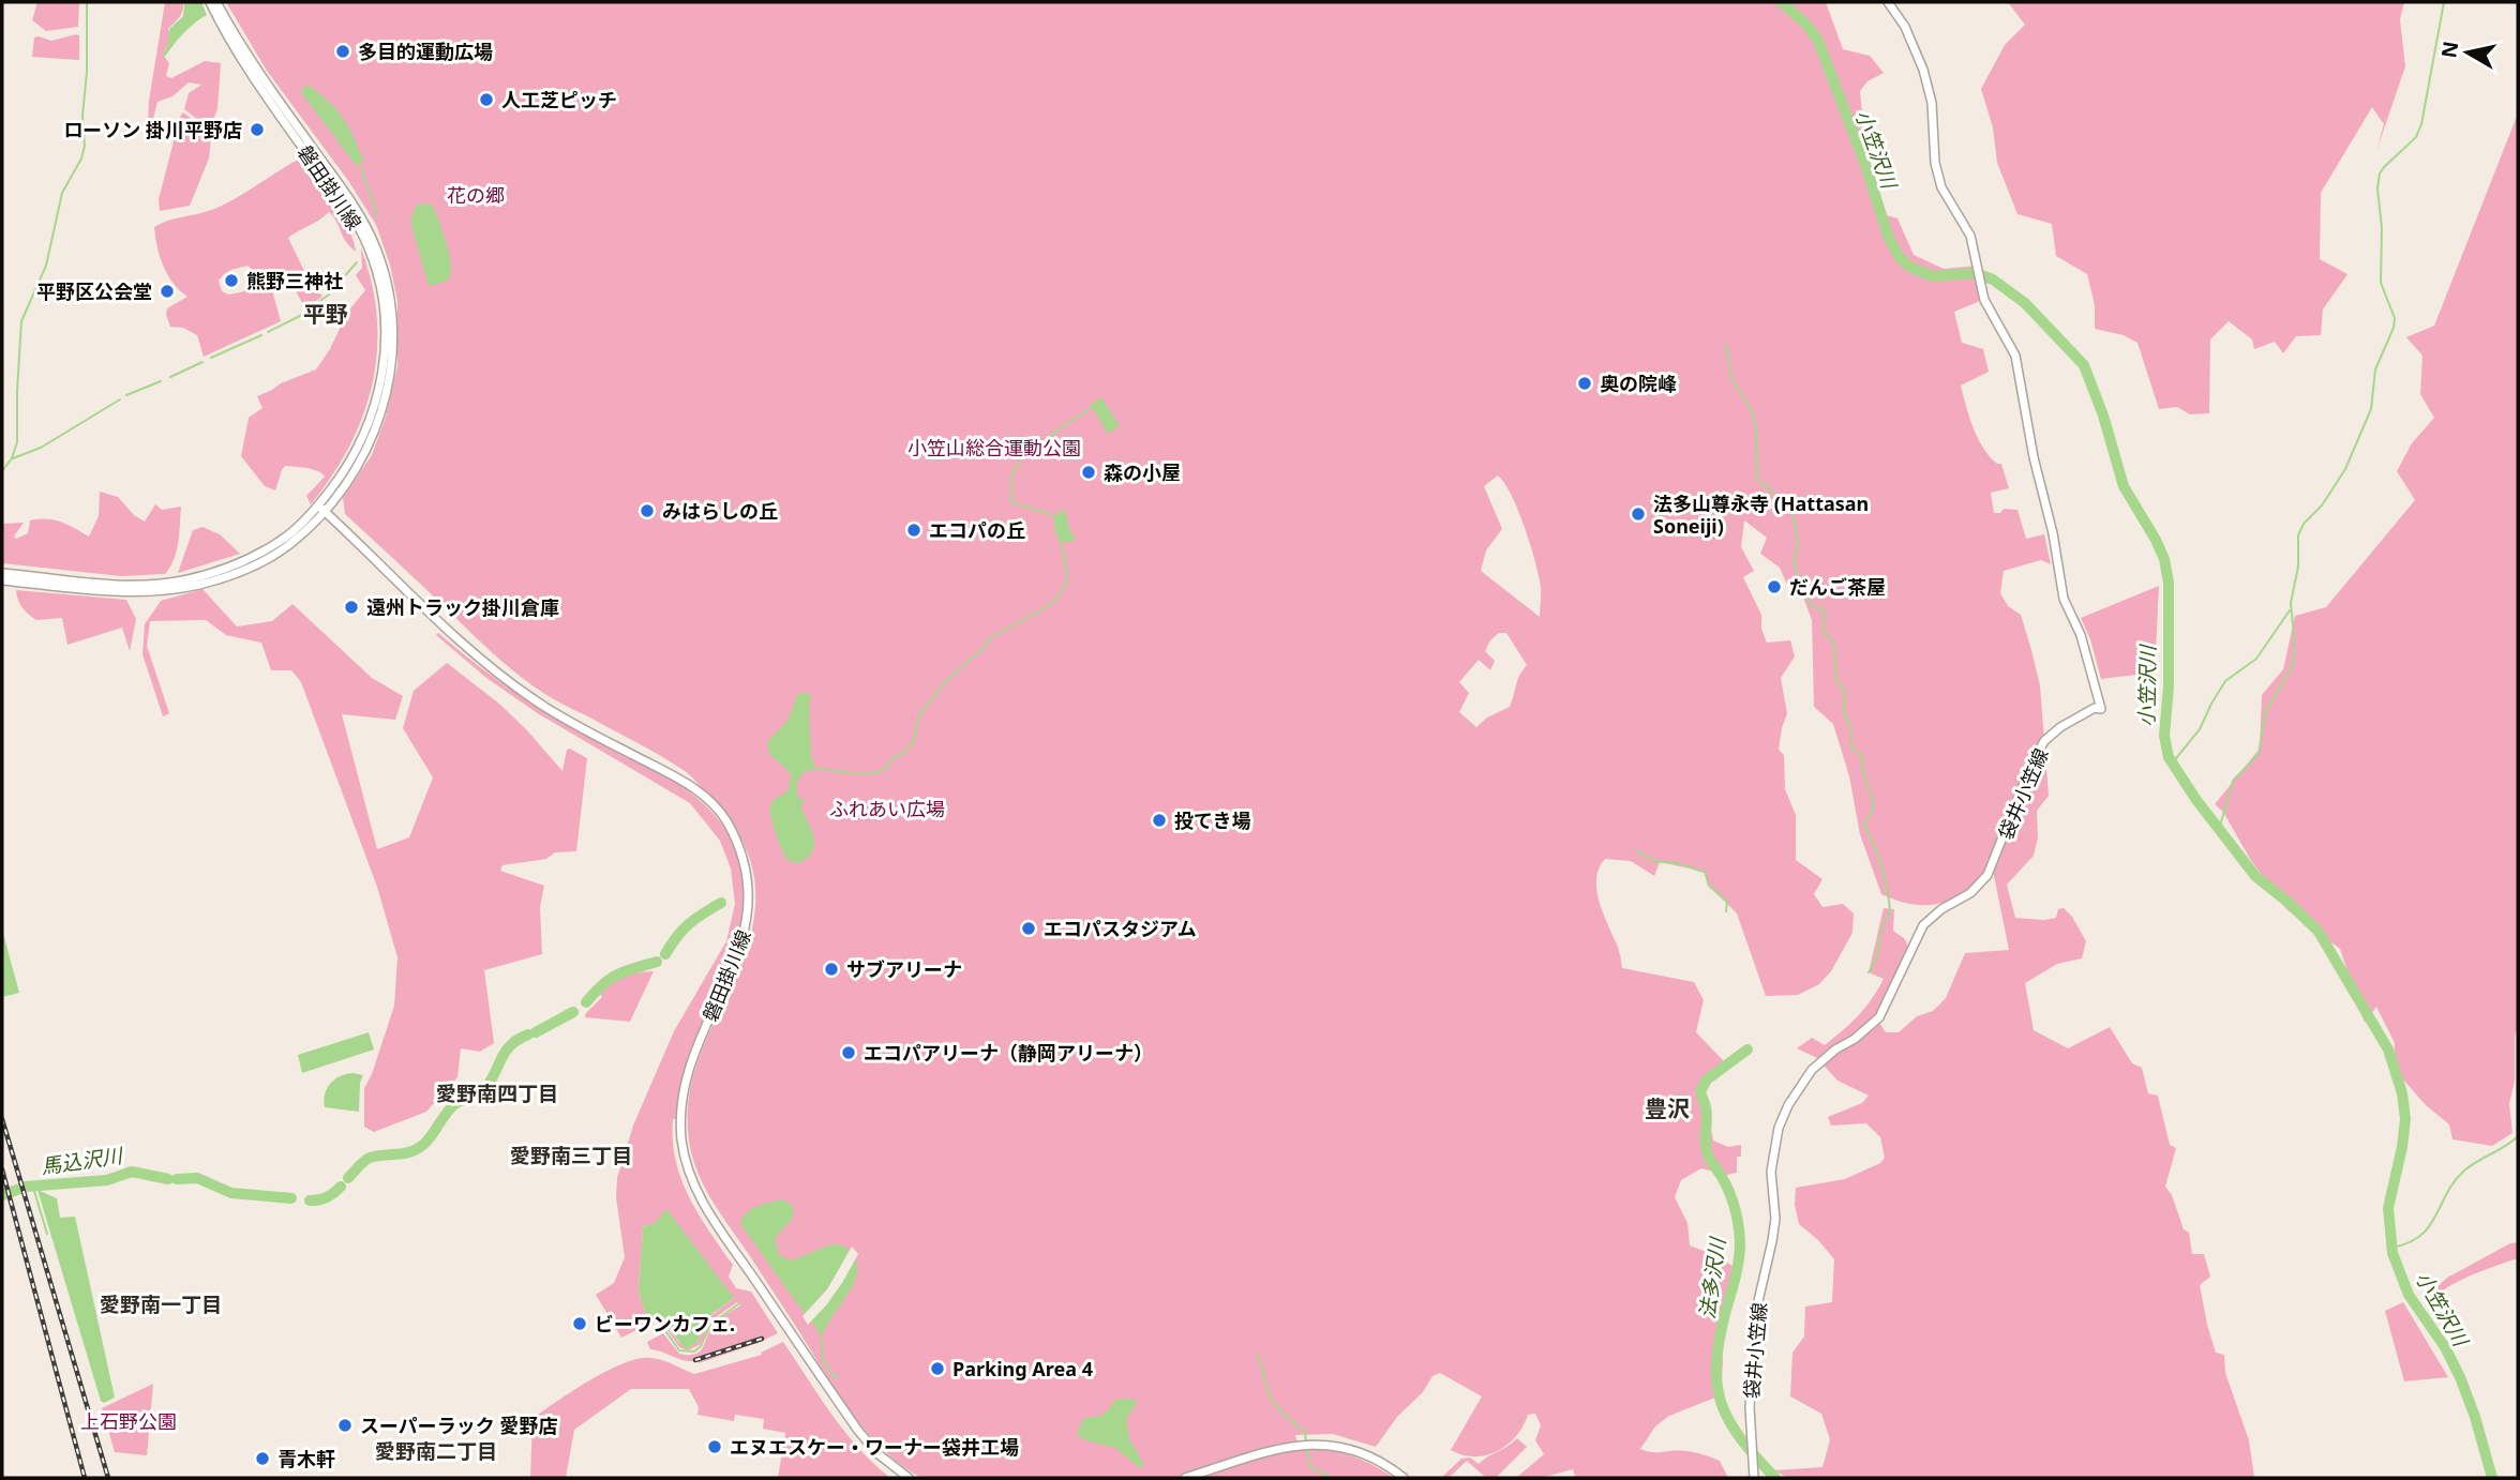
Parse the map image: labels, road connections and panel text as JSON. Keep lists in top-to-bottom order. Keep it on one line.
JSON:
{"streets":{"main road":["磐田掛川線","袋井小笠線"]},"districts":["平野","愛野南四丁目","豊沢","愛野南三丁目","愛野南一丁目","愛野南二丁目"],"water":["小笠沢川","馬込沢川","法多沢川"],"parks":["花の郷","小笠山総合運動公園","ふれあい広場","上石野公園"],"places":["多目的運動広場","人工芝ピッチ","ローソン 掛川平野店","熊野三神社","平野区公会堂","奥の院峰","森の小屋","みはらしの丘","法多山尊永寺 (Hattasan Soneiji)","エコパの丘","だんご茶屋","遠州トラック掛川倉庫","投てき場","エコパスタジアム","サブアリーナ","エコパアリーナ（静岡アリーナ）","ビーワンカフェ.","Parking Area 4","スーパーラック 愛野店","エヌエスケー・ワーナー袋井工場","青木軒"],"north":"left"}
